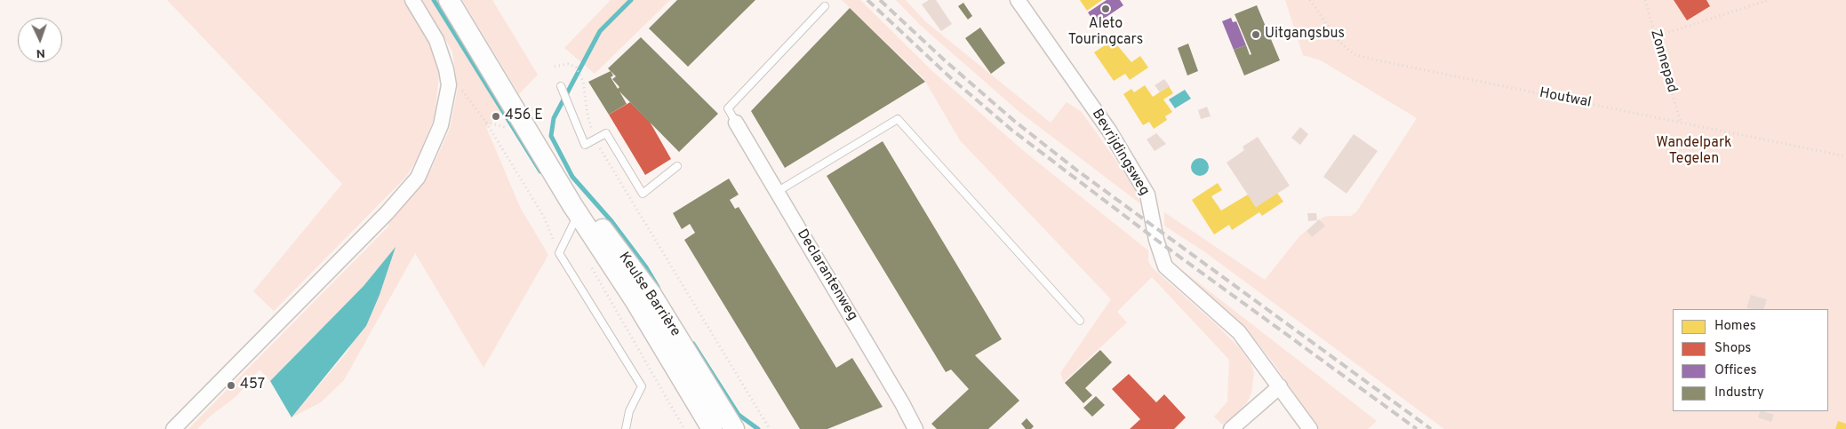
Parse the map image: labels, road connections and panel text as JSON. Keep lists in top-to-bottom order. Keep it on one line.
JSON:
{"streets":{"main road":["Keulse Barrière"],"street":["Bevrijdingsweg","Declarantenweg"],"path":["Zonnepad","Houtwal"]},"crossings":[["Zonnepad","Houtwal"]],"parks":["Wandelpark Tegelen"],"places":["Aleto Touringcars","Uitgangsbus","456 E","457"],"legend":["Homes","Shops","Offices","Industry"],"north":"bottom"}
